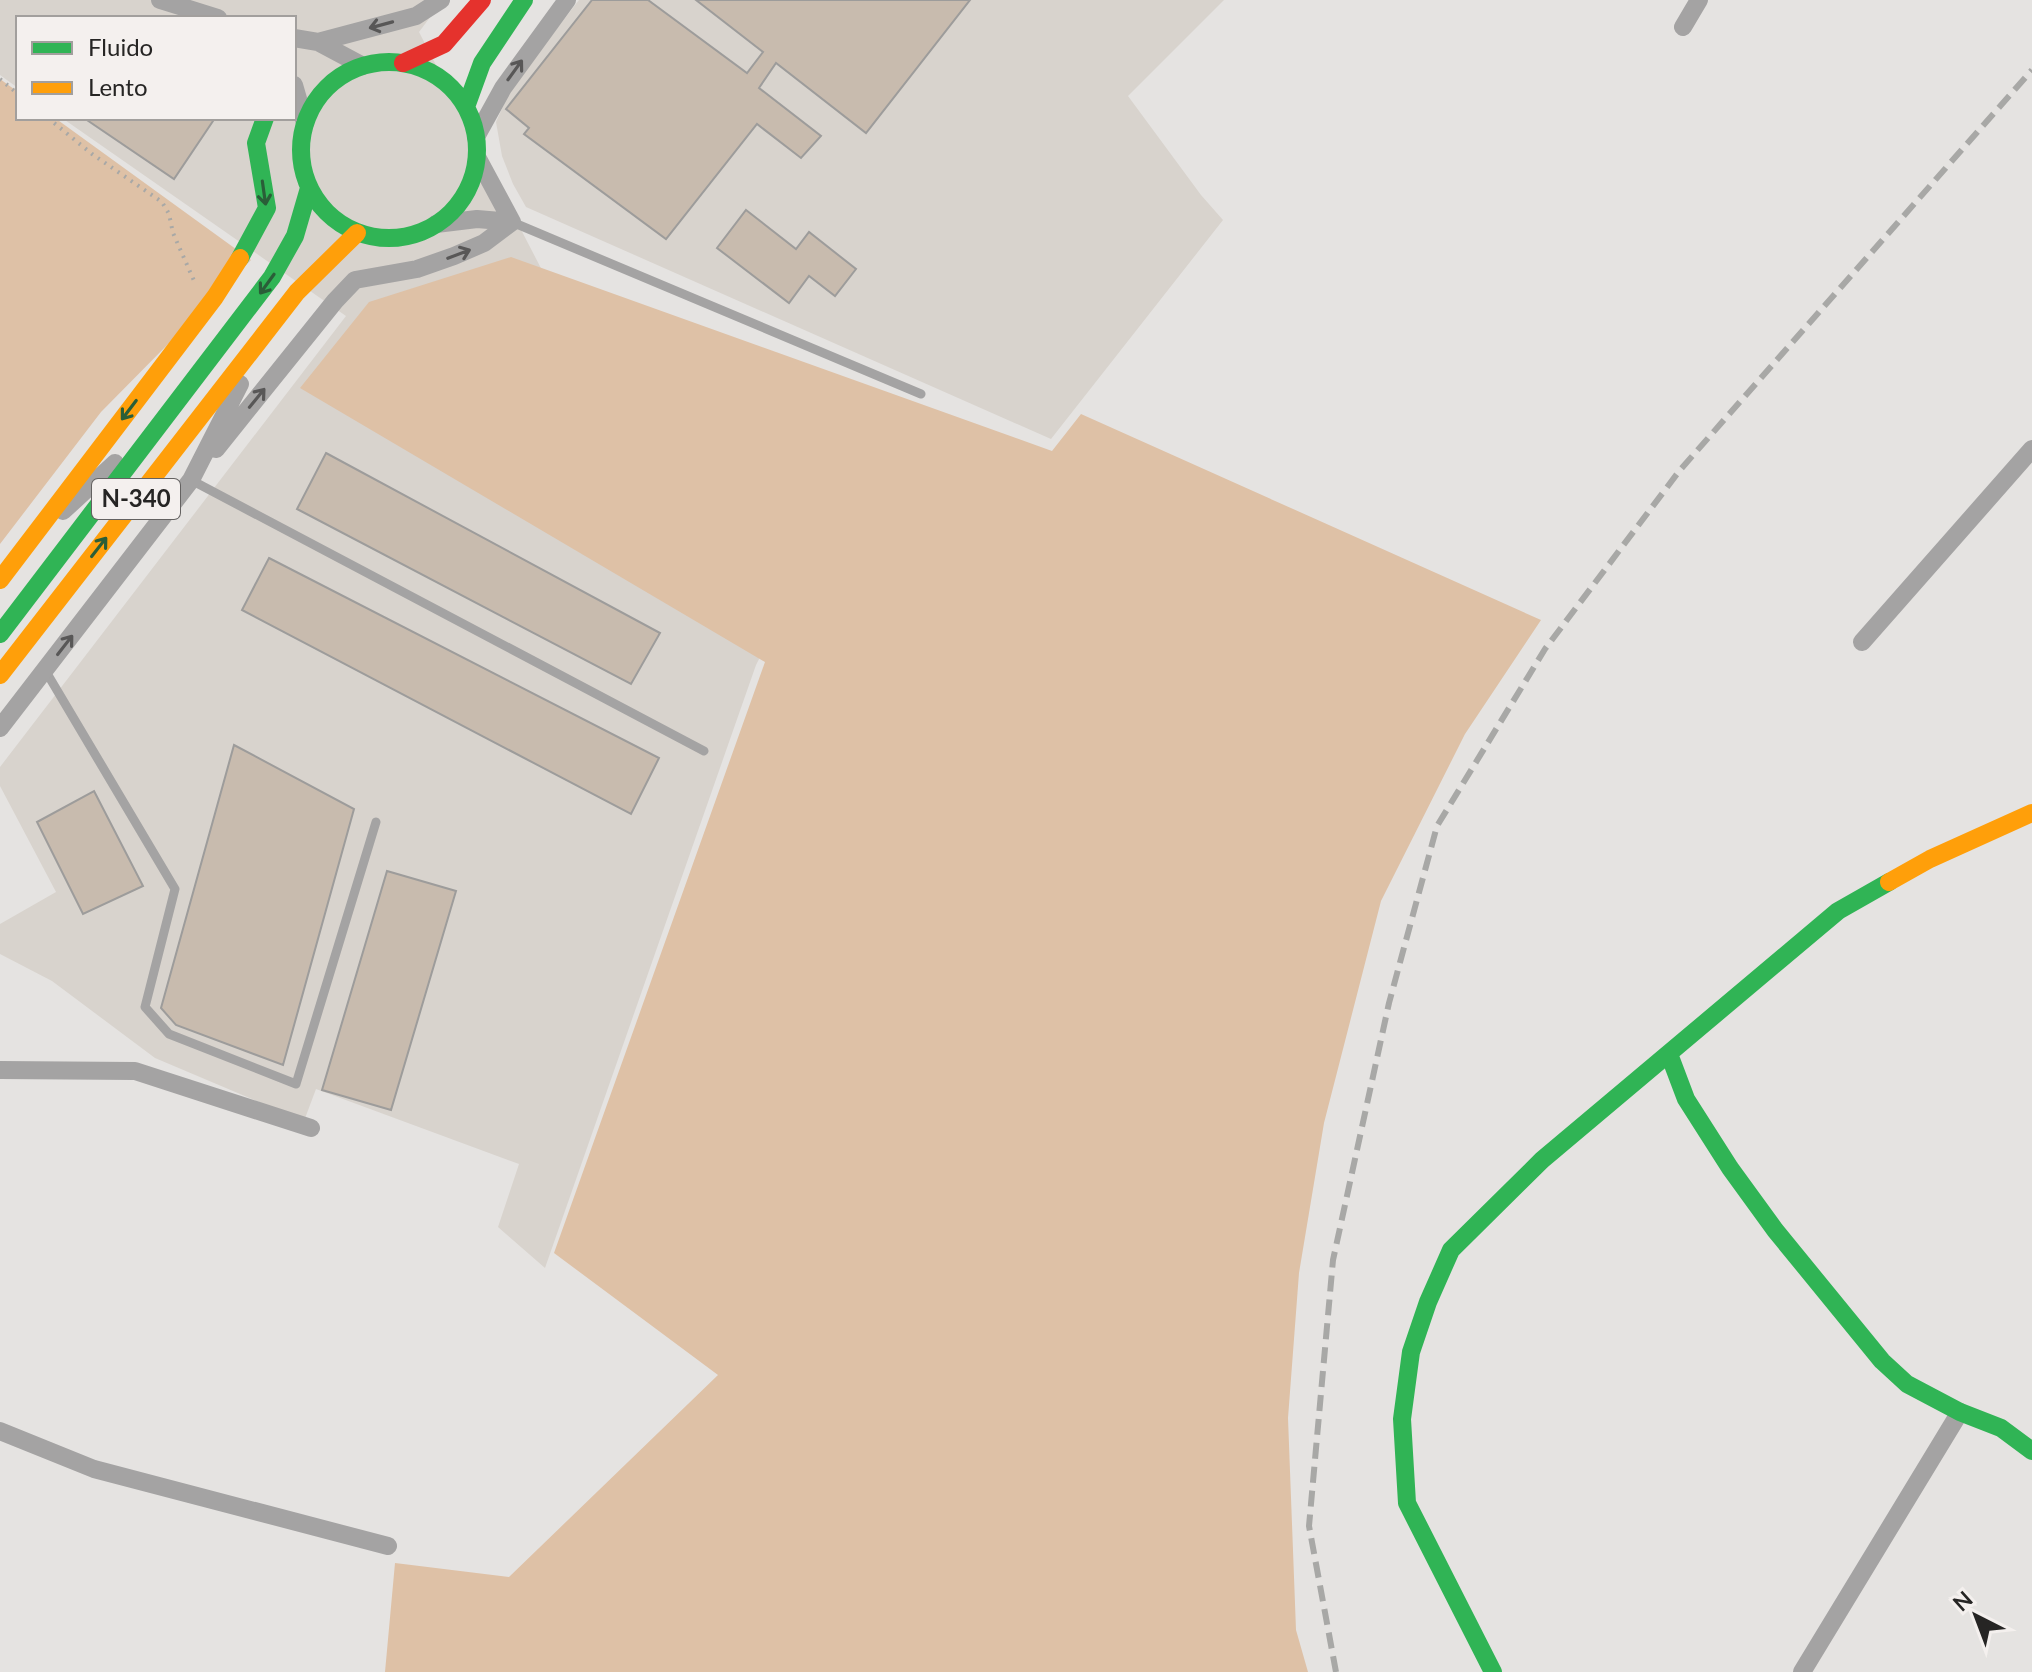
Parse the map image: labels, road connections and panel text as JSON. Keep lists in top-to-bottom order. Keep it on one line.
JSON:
{"streets":{"main road":["N-340"]},"legend":["Fluido","Lento"],"north":"top left"}
